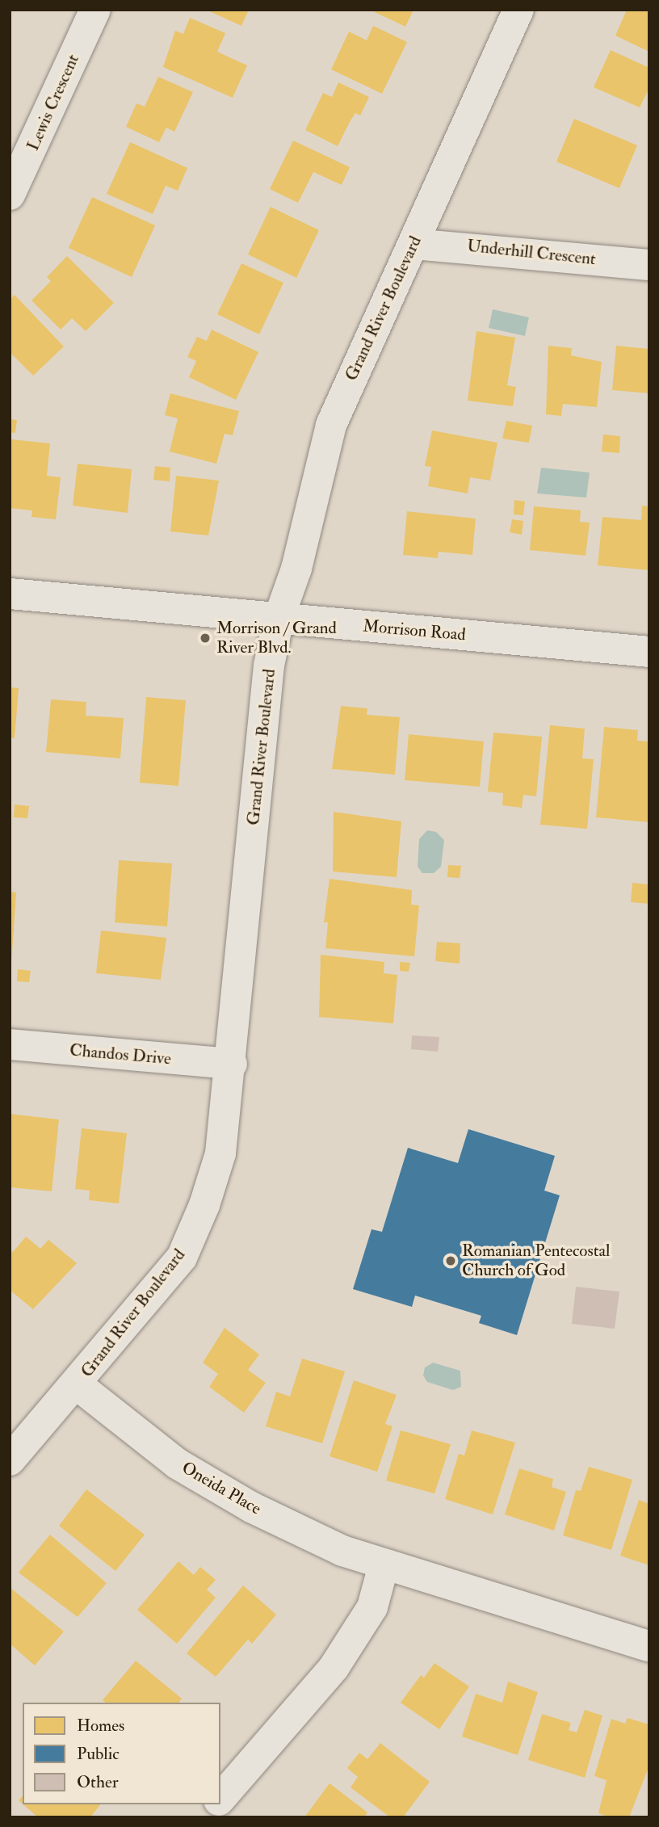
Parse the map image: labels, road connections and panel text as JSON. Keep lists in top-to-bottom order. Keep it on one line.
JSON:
{"streets":{"street":["Lewis Crescent","Underhill Crescent","Grand River Boulevard","Morrison Road","Chandos Drive","Oneida Place"]},"crossings":[["Underhill Crescent","Grand River Boulevard"],["Grand River Boulevard","Morrison Road"],["Grand River Boulevard","Chandos Drive"],["Grand River Boulevard","Oneida Place"]],"places":["Morrison / Grand River Blvd.","Romanian Pentecostal Church of God"],"legend":["Homes","Public","Other"]}
